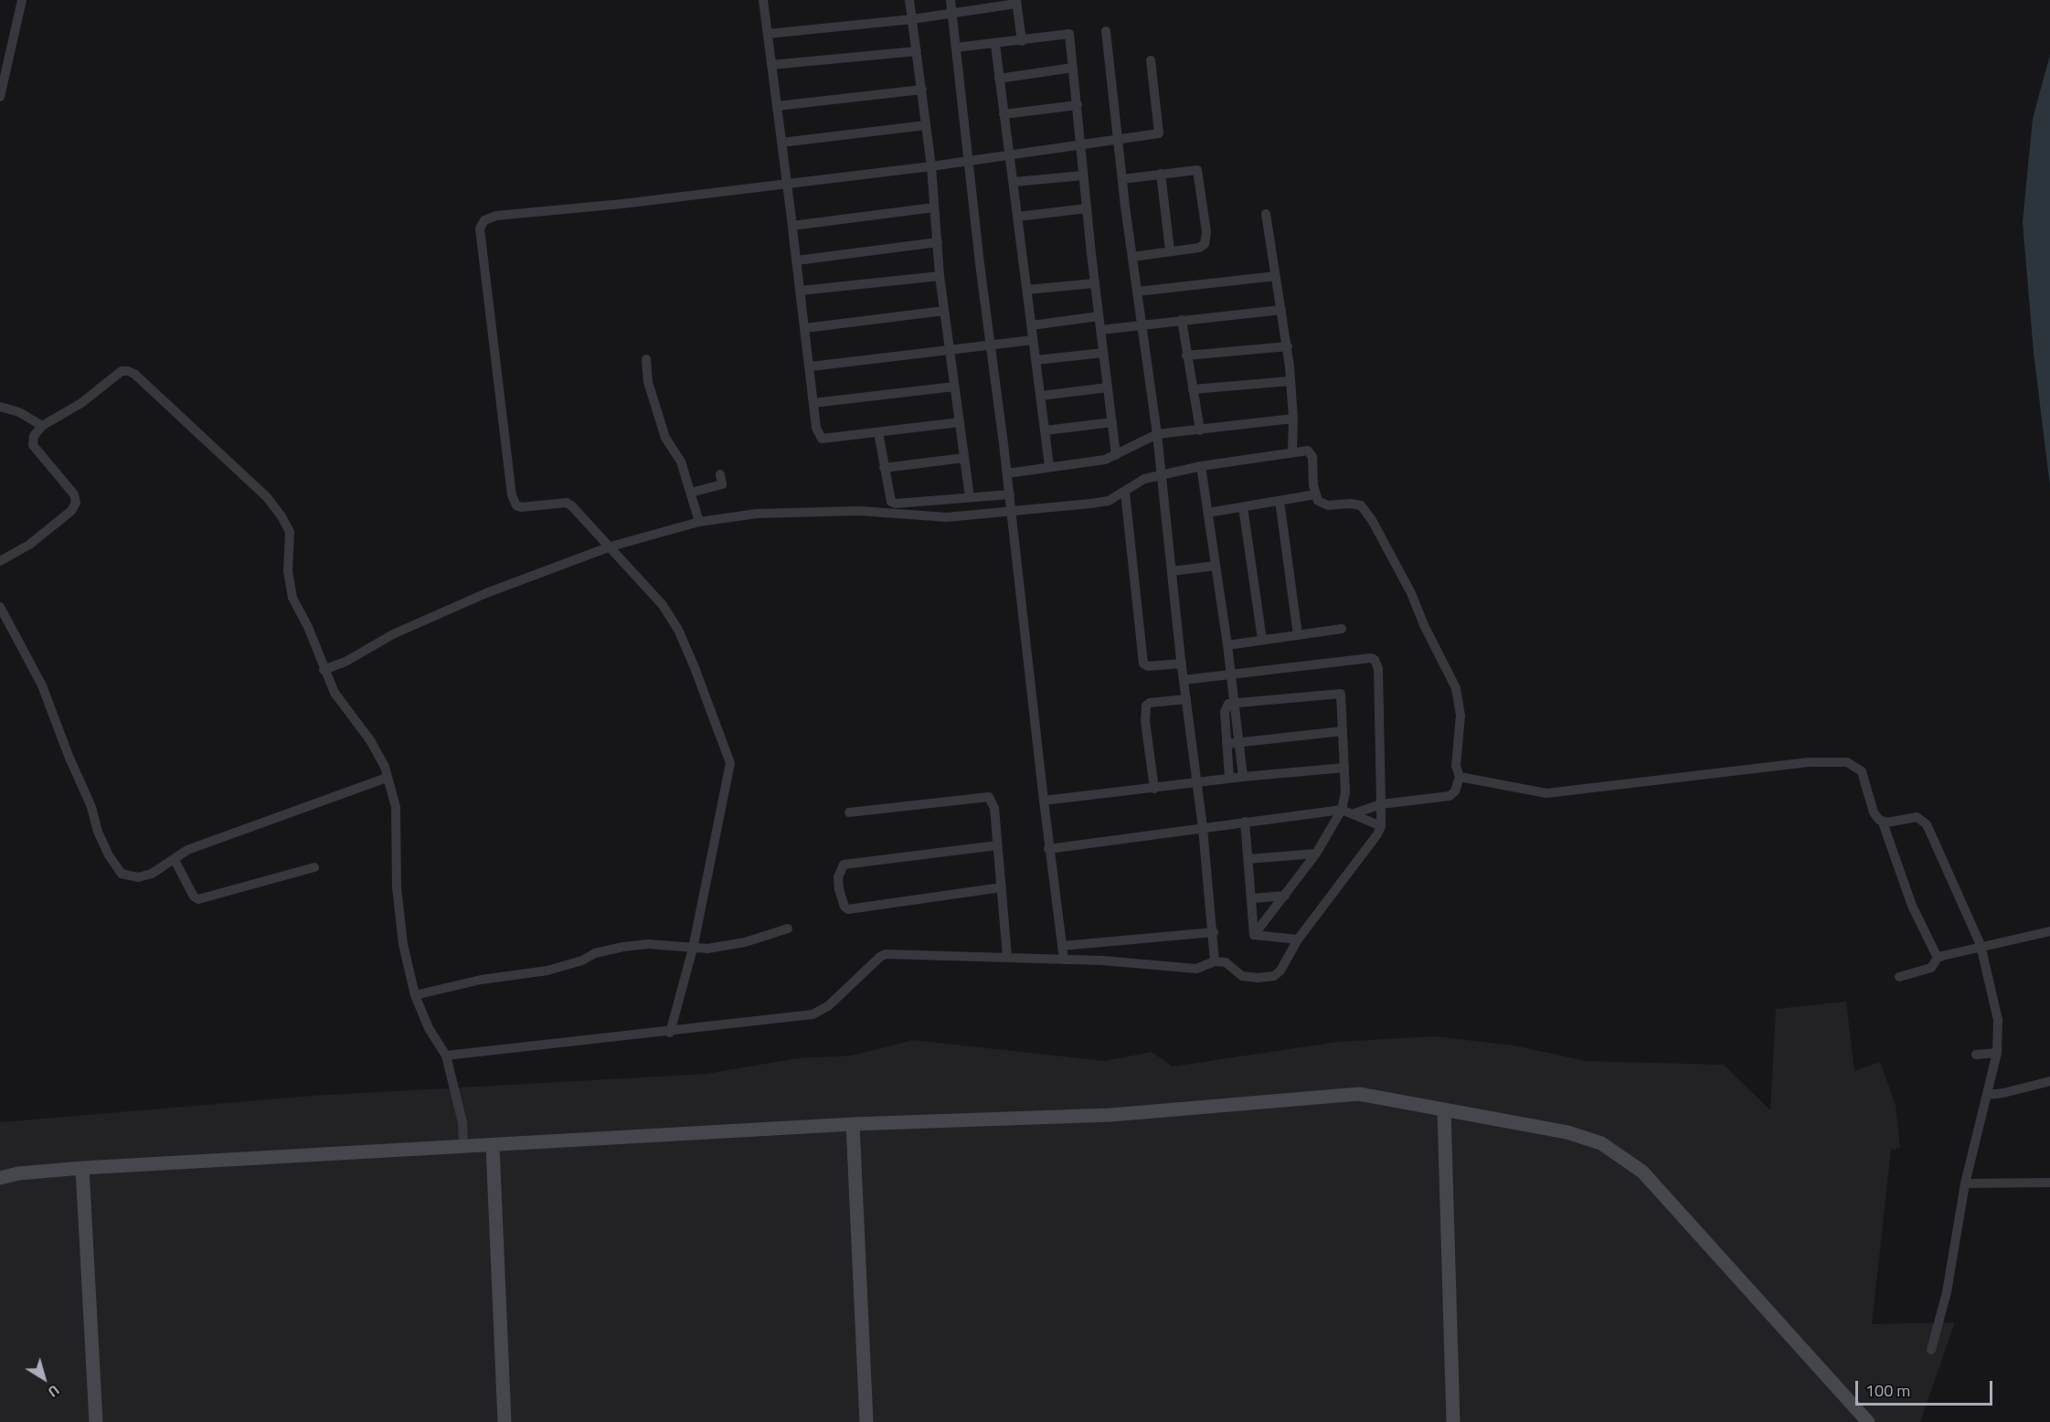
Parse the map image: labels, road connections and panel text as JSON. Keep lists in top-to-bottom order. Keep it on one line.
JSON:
{"scale_bar":"100 m","north":"bottom right"}
